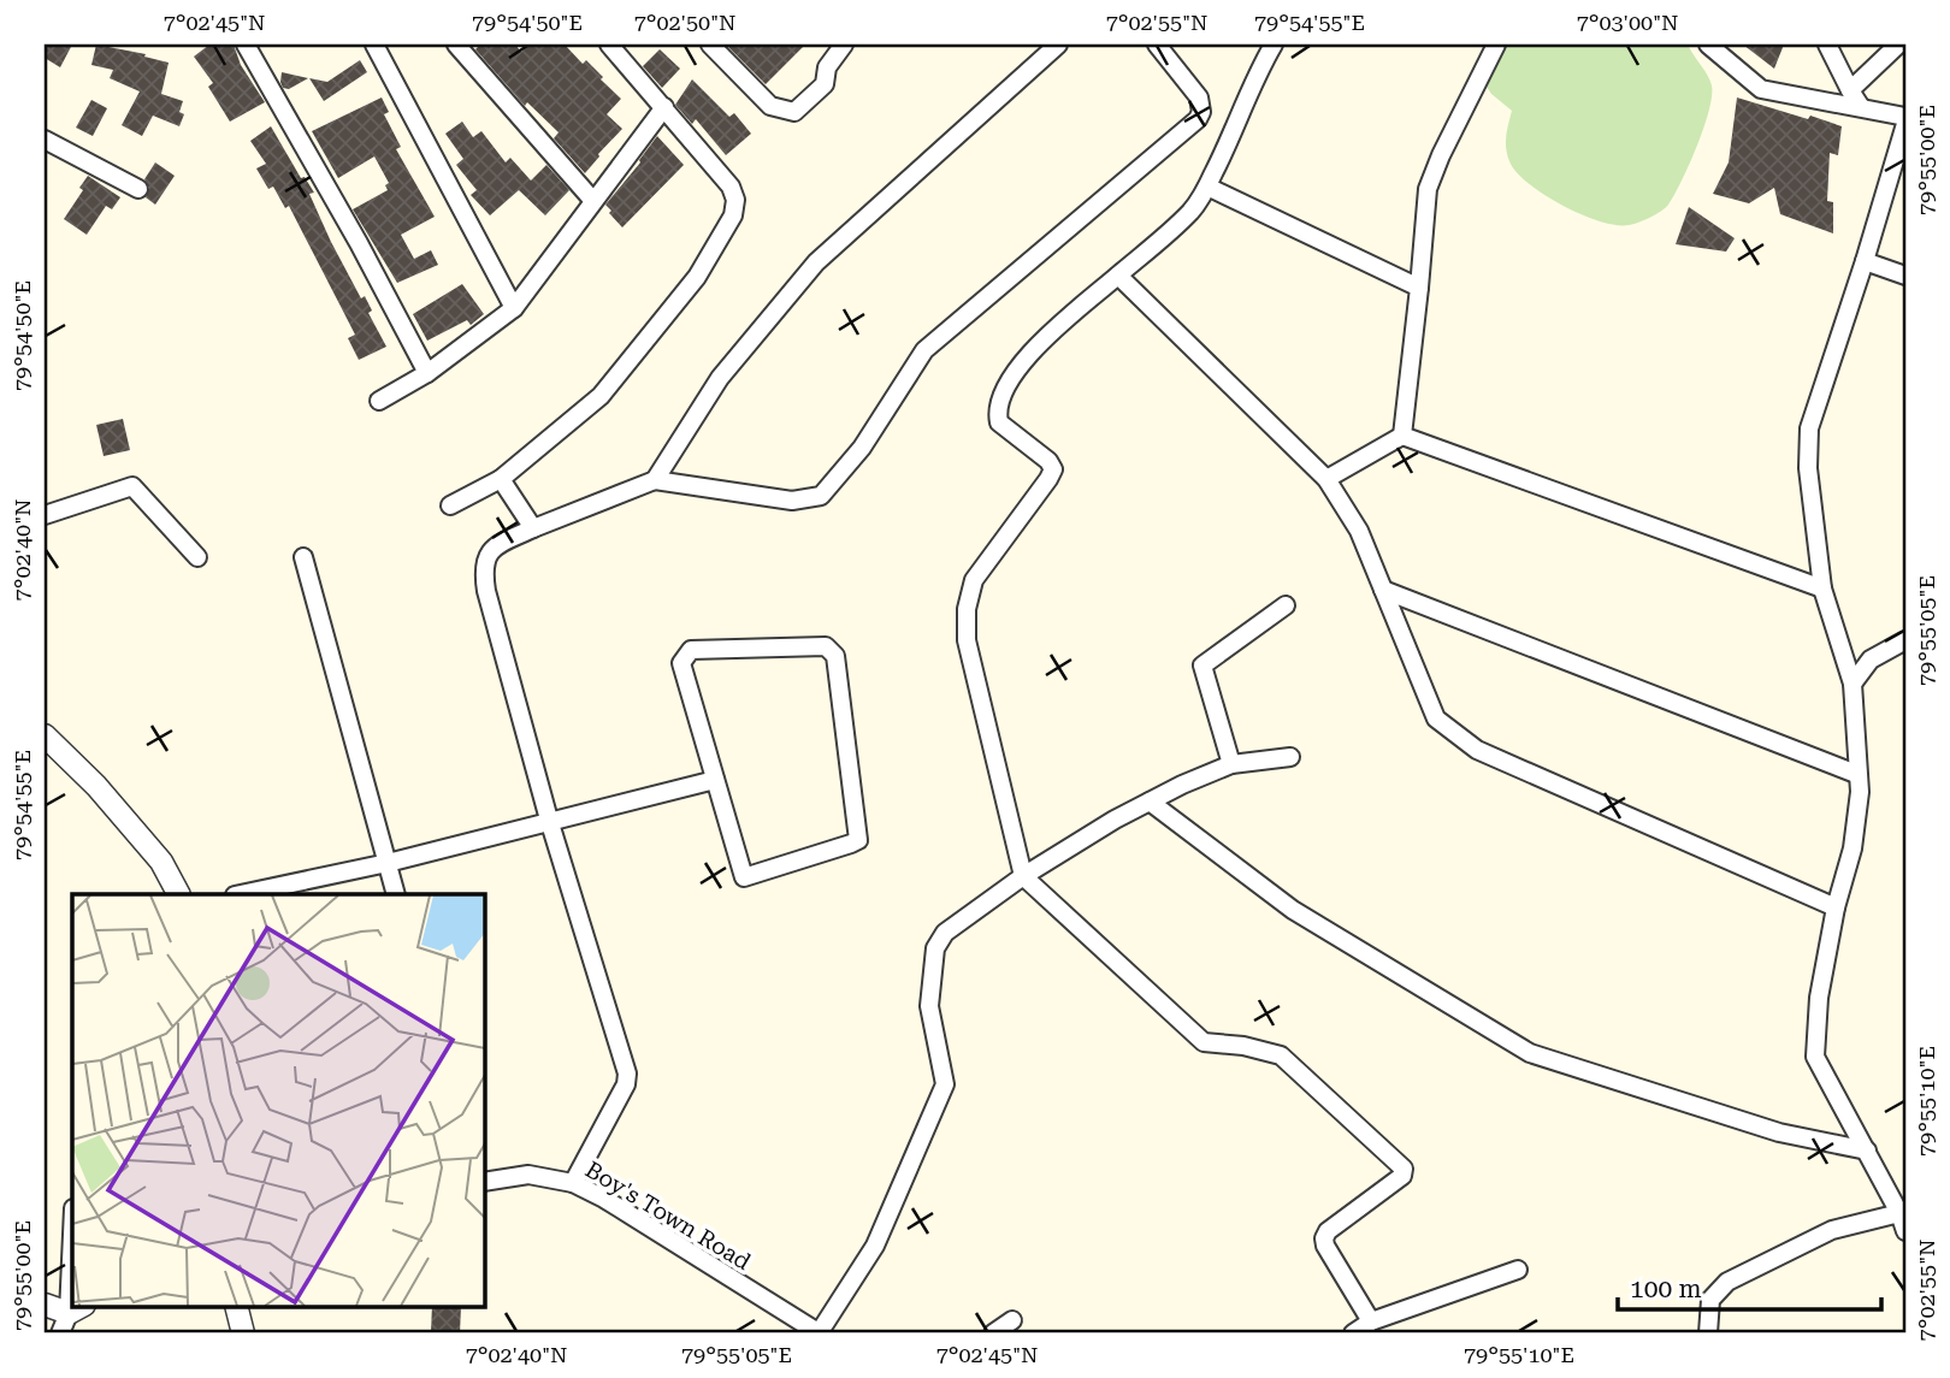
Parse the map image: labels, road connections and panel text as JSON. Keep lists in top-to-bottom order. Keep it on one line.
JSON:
{"streets":{"street":["Boy's Town Road"]},"scale_bar":"100 m","coordinates":["7°02'45\"N","79°54'50\"E","7°02'50\"N","7°02'55\"N","79°54'55\"E","7°03'00\"N","79°55'00\"E","7°02'40\"N","79°55'05\"E","79°55'10\"E"]}
